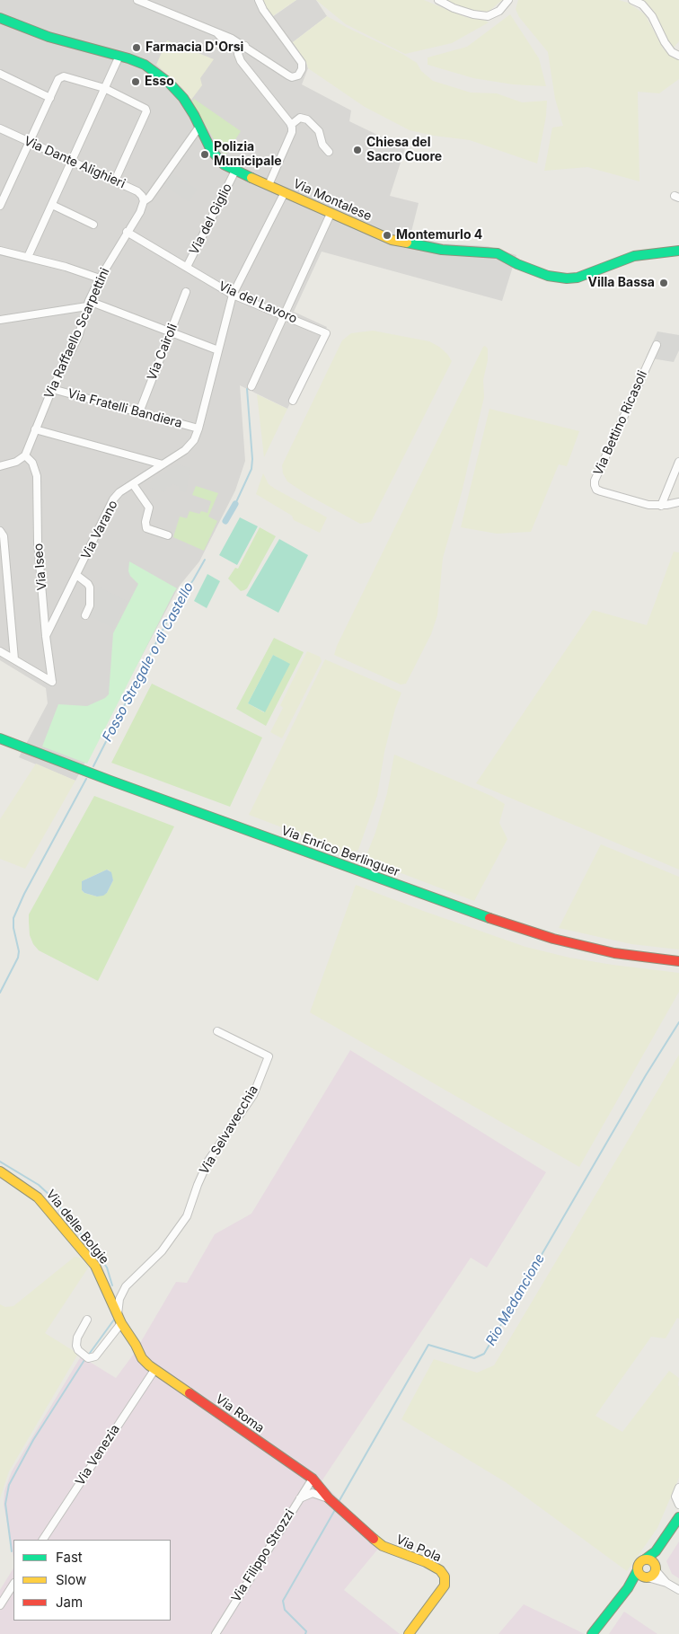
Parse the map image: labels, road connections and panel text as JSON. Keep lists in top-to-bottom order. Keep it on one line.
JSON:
{"streets":{"street":["Via Dante Alighieri","Via Montalese","Via del Giglio","Via del Lavoro","Via Raffaello Scarpettini","Via Cairoli","Via Fratelli Bandiera","Via Bettino Ricasoli","Via Varano","Via Iseo","Via Enrico Berlinguer","Via Selvavecchia","Via delle Bolgie","Via Roma","Via Venezia","Via Pola","Via Filippo Strozzi"]},"crossings":[["Via Dante Alighieri","Via Raffaello Scarpettini"],["Via Montalese","Via del Giglio"],["Via Montalese","Via Raffaello Scarpettini"],["Via Montalese","Via Varano"],["Via del Giglio","Via del Lavoro"],["Via del Lavoro","Via Raffaello Scarpettini"],["Via del Lavoro","Via Varano"],["Via Raffaello Scarpettini","Via Fratelli Bandiera"],["Via Raffaello Scarpettini","Via Iseo"],["Via Cairoli","Via Fratelli Bandiera"],["Via Fratelli Bandiera","Via Varano"],["Via Varano","Via Iseo"],["Via Selvavecchia","Via delle Bolgie"],["Via delle Bolgie","Via Roma"],["Via Roma","Via Venezia"],["Via Roma","Via Pola"],["Via Roma","Via Filippo Strozzi"],["Via Pola","Via Filippo Strozzi"]],"water":["Fosso Stregale o di Castello","Rio Medancione"],"places":["Farmacia D'Orsi","Esso","Chiesa del Sacro Cuore","Polizia Municipale","Montemurlo 4","Villa Bassa"],"legend":["Fast","Slow","Jam"]}
